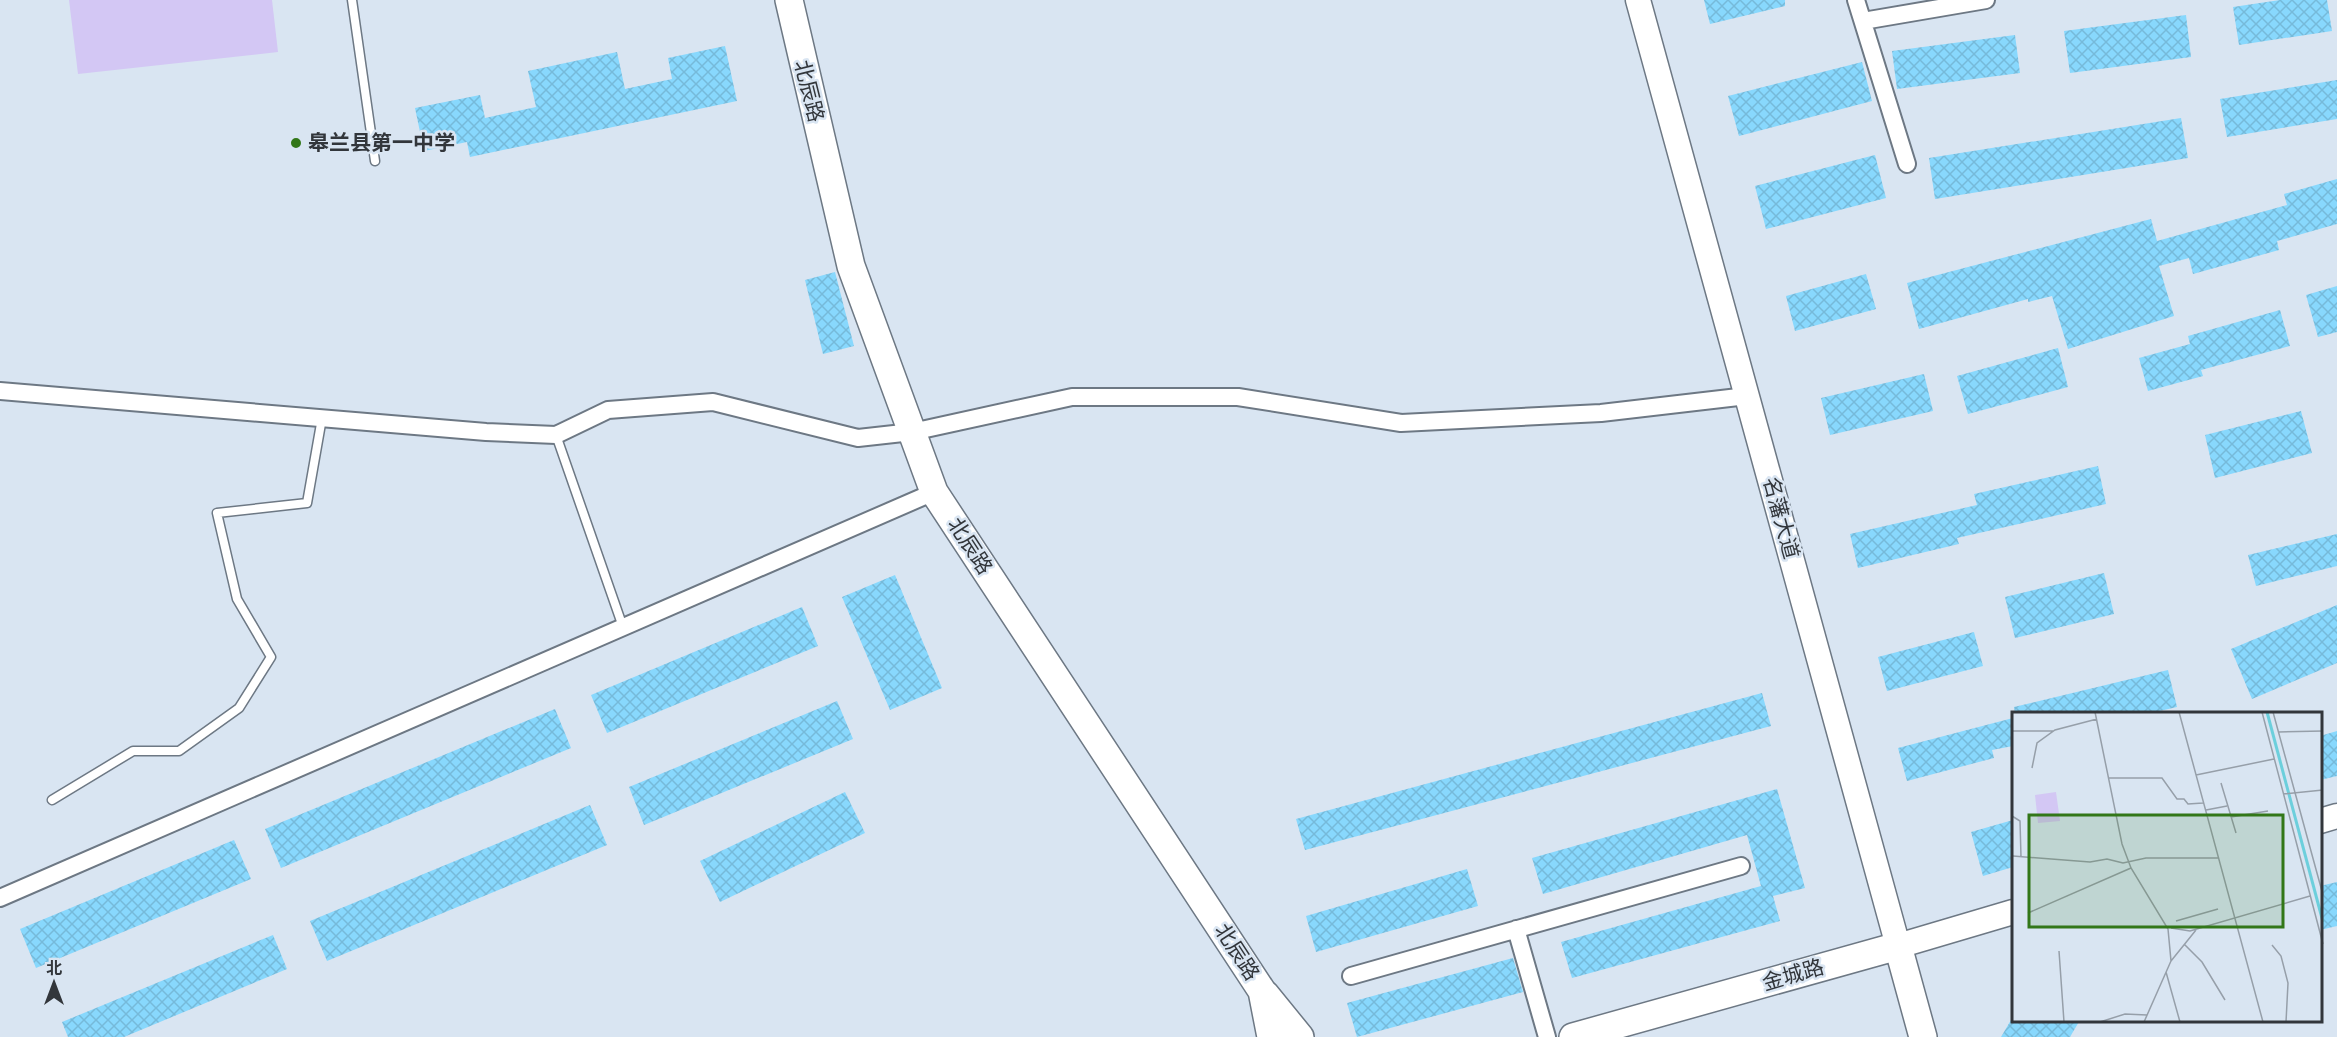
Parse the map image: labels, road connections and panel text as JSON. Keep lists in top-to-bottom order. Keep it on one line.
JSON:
{"streets":{"main road":["北辰路","名藩大道","金城路"]},"crossings":[["名藩大道","金城路"]],"places":["皋兰县第一中学"],"north":"top"}
